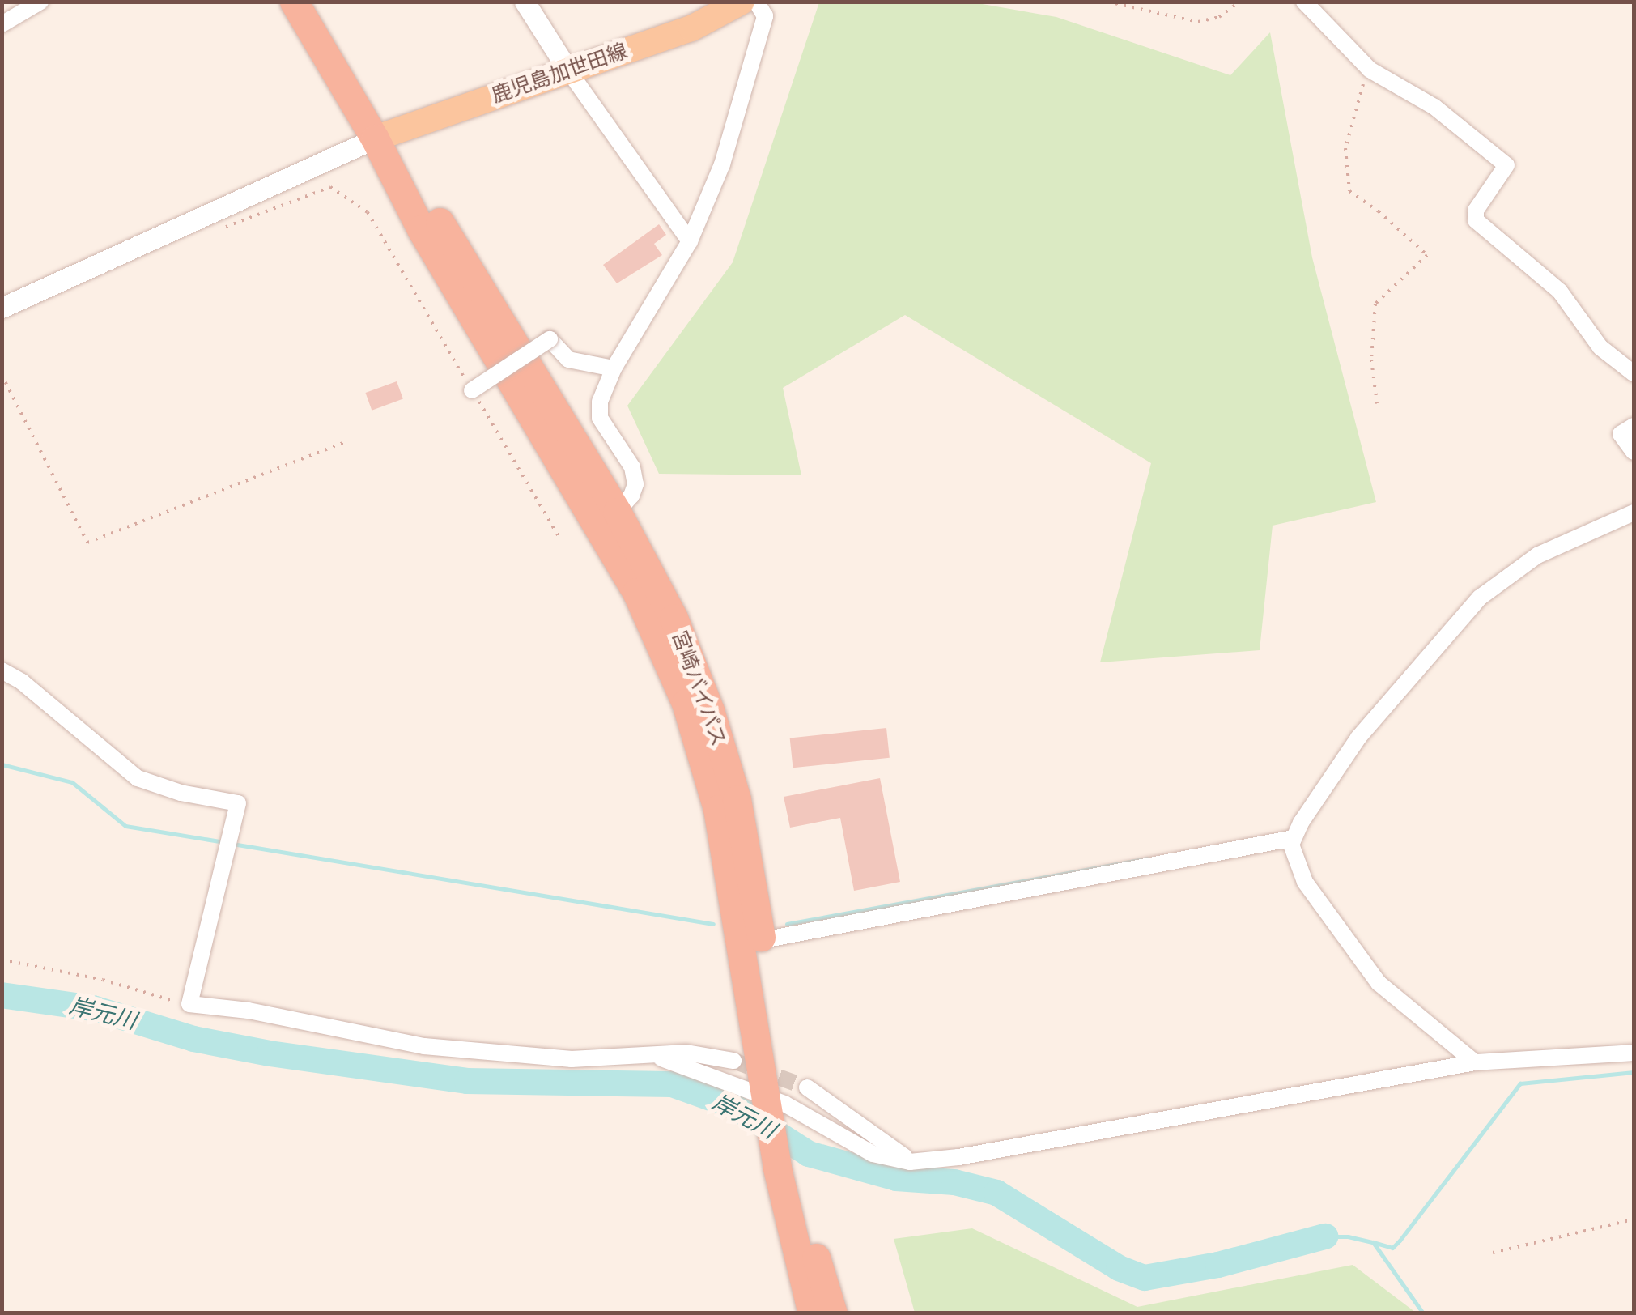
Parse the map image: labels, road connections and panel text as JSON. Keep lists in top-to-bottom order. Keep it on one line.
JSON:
{"streets":{"highway":["宮崎バイパス"],"main road":["鹿児島加世田線"]},"crossings":[["鹿児島加世田線","宮崎バイパス"]],"water":["岸元川"]}
